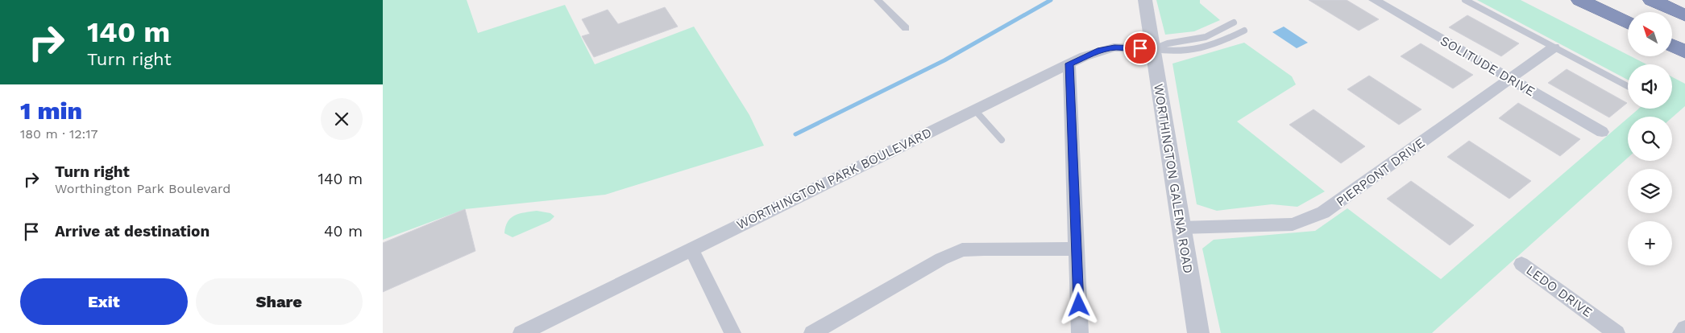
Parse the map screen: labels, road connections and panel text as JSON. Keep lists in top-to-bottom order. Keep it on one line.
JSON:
{"streets":{"street":["SOLITUDE DRIVE","PIERPONT DRIVE","WORTHINGTON PARK BOULEVARD","WORTHINGTON GALENA ROAD","LEDO DRIVE"]},"crossings":[["SOLITUDE DRIVE","PIERPONT DRIVE"],["PIERPONT DRIVE","WORTHINGTON GALENA ROAD"],["WORTHINGTON PARK BOULEVARD","WORTHINGTON GALENA ROAD"]],"north":"top left","page":{"turn":["140 m","Turn right"],"map_buttons":"+","heading":["1 min","180 m · 12:17"],"list":[{"name":"Turn right","note":"Worthington Park Boulevard","value":"140 m"},{"name":"Arrive at destination","value":"40 m"}],"buttons":["Exit","Share"]}}
